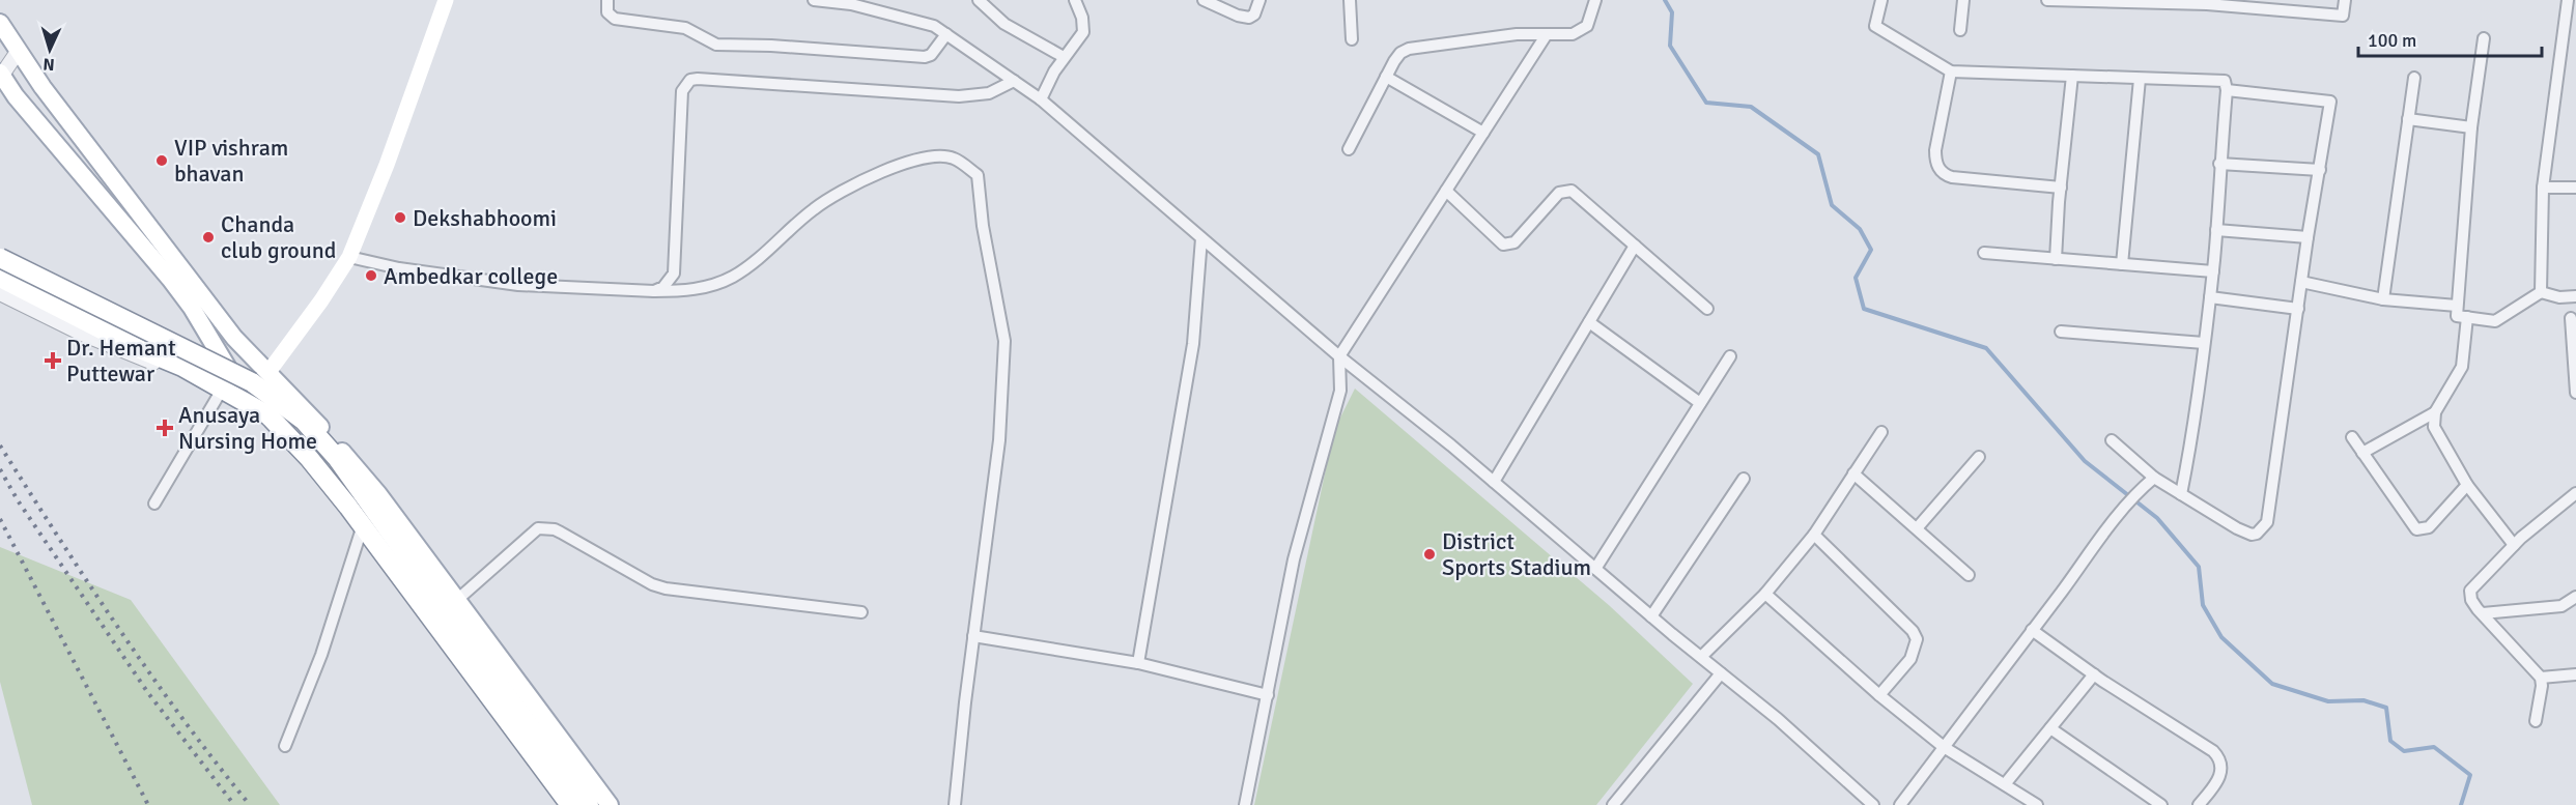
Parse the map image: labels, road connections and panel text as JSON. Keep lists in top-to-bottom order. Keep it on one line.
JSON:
{"places":{"other":["VIP vishram bhavan","Dekshabhoomi","Chanda club ground","Ambedkar college","District Sports Stadium"],"health":["Dr. Hemant Puttewar","Anusaya Nursing Home"]},"scale_bar":"100 m","north":"bottom"}
